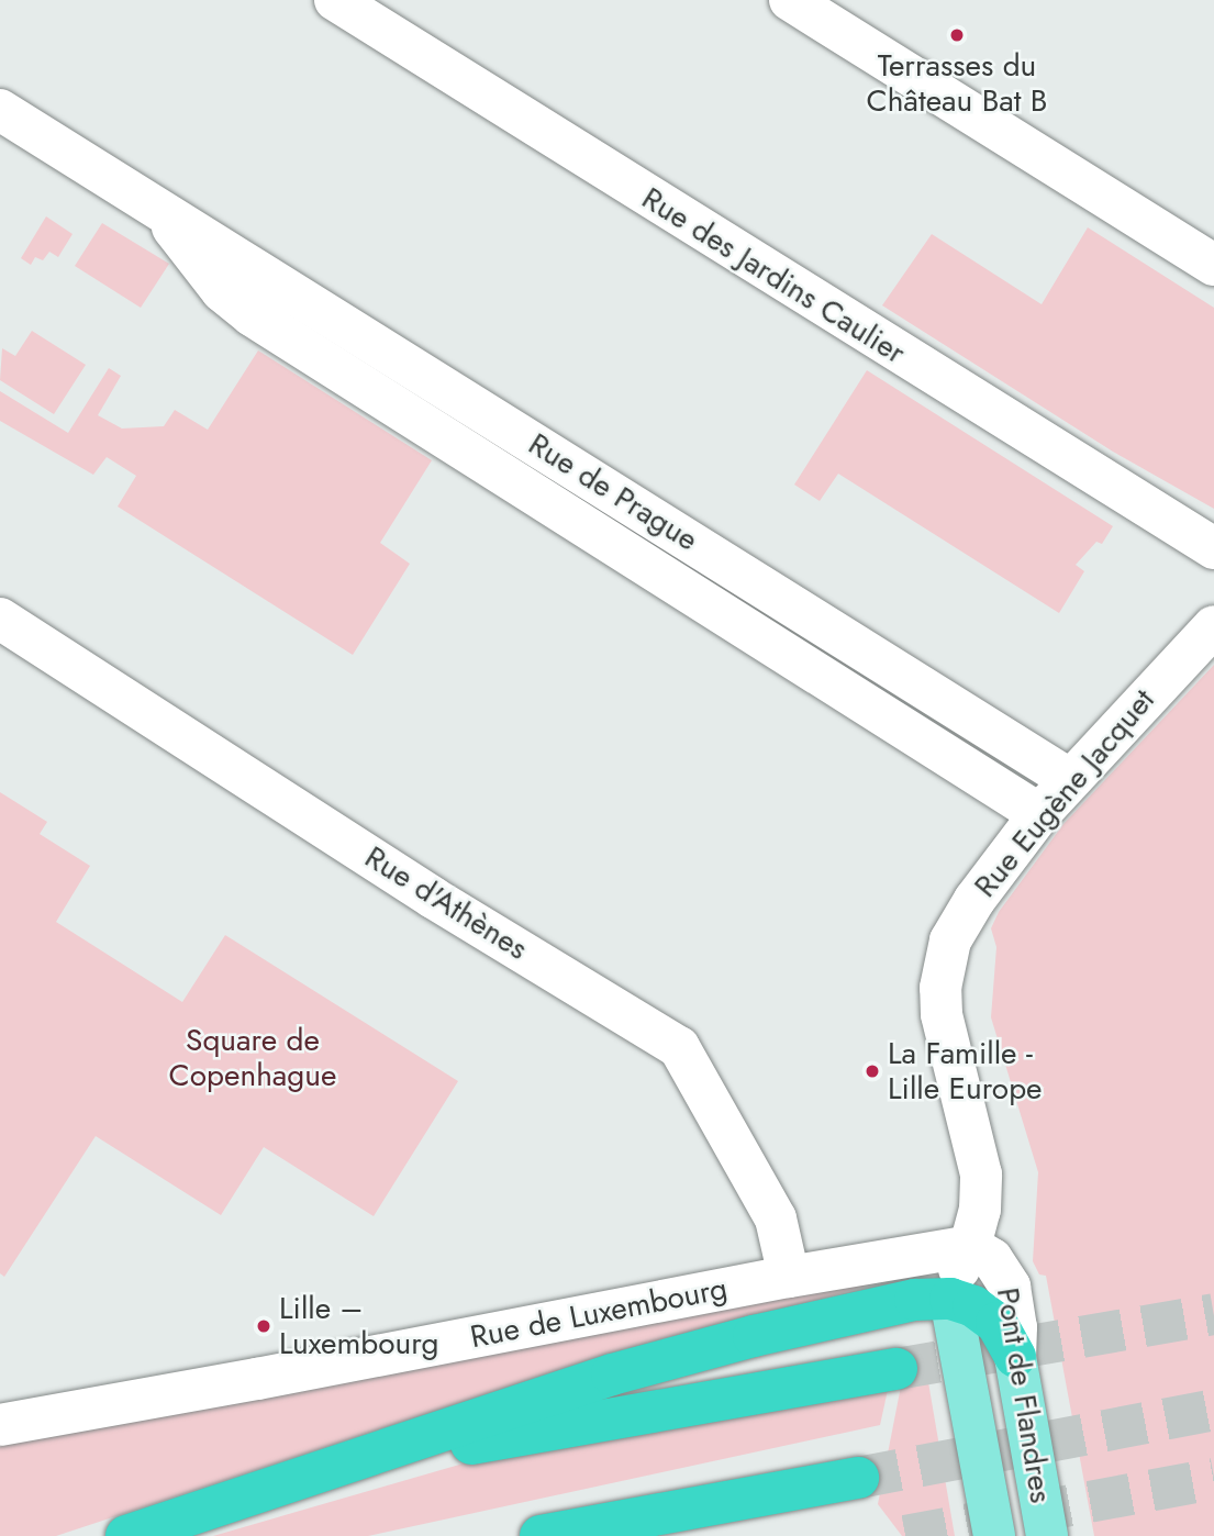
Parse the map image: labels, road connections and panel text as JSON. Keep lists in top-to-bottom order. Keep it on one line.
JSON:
{"streets":{"main road":["Pont de Flandres"],"street":["Rue des Jardins Caulier","Rue de Prague","Rue Eugène Jacquet","Rue d'Athènes","Rue de Luxembourg"]},"crossings":[["Rue de Prague","Rue Eugène Jacquet"],["Rue Eugène Jacquet","Rue de Luxembourg"],["Rue Eugène Jacquet","Pont de Flandres"],["Rue d'Athènes","Rue de Luxembourg"],["Rue de Luxembourg","Pont de Flandres"]],"parks":["Square de Copenhague"],"places":["Terrasses du Château Bat B","La Famille - Lille Europe","Lille – Luxembourg"]}
